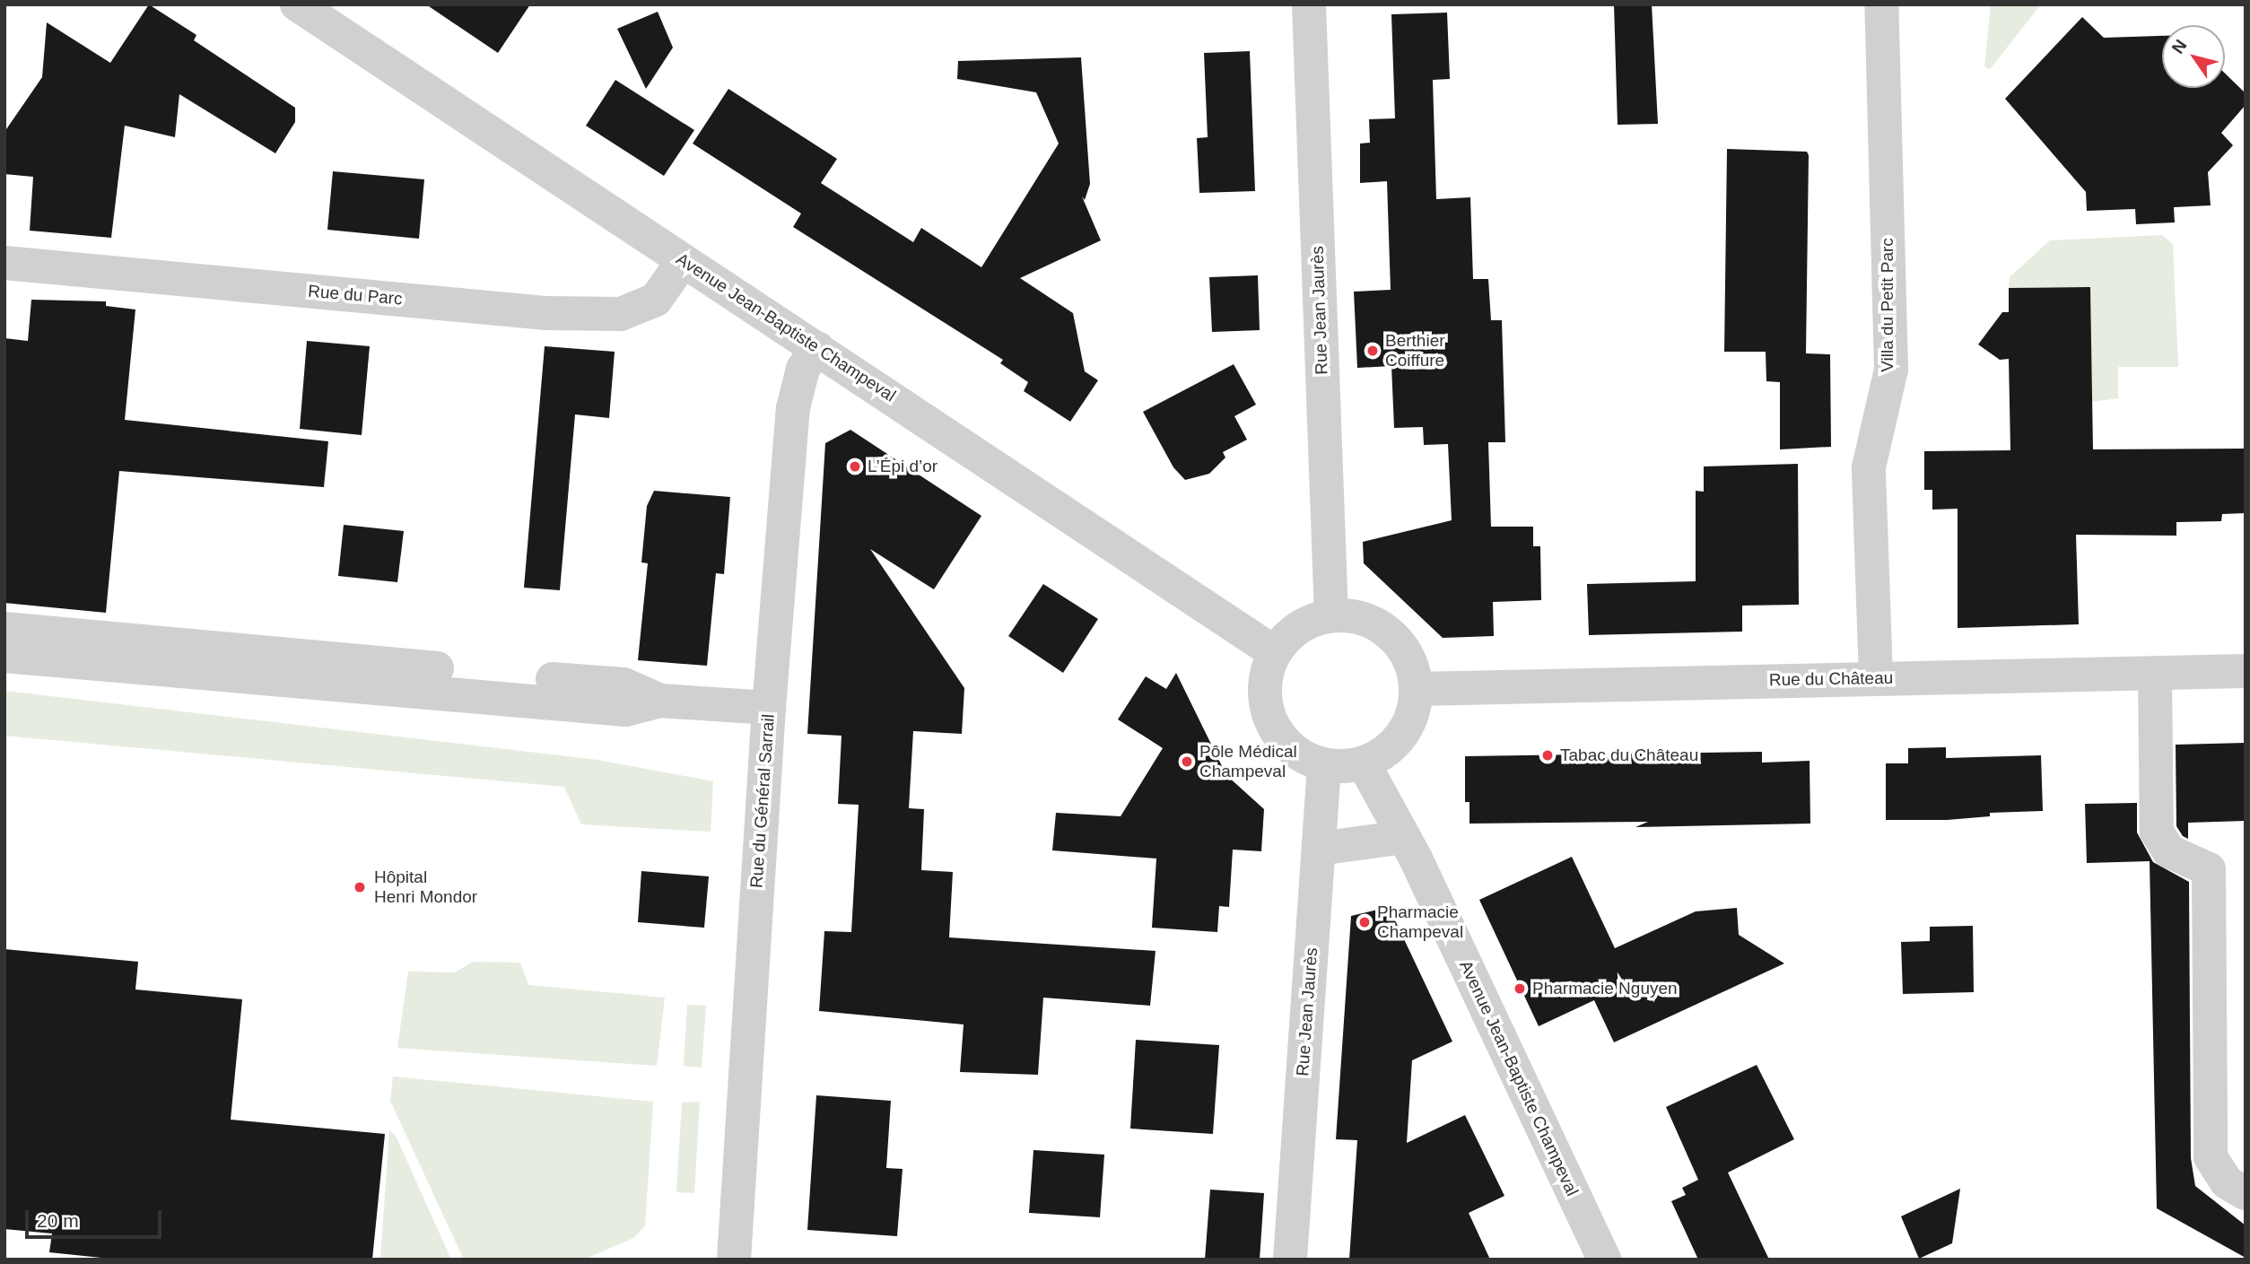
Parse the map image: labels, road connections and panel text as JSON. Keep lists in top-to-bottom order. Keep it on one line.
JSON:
{"streets":{"street":["Rue du Parc","Villa du Petit Parc","Rue Jean Jaurès","Avenue Jean-Baptiste Champeval","Rue du Château","Rue du Général Sarrail"]},"crossings":[["Rue du Parc","Avenue Jean-Baptiste Champeval"],["Villa du Petit Parc","Rue du Château"],["Rue Jean Jaurès","Avenue Jean-Baptiste Champeval"],["Rue Jean Jaurès","Rue du Château"],["Avenue Jean-Baptiste Champeval","Rue du Château"],["Avenue Jean-Baptiste Champeval","Rue du Général Sarrail"]],"places":["Berthier Coiffure","L’Épi d’or","Tabac du Château","Pôle Médical Champeval","Hôpital Henri Mondor","Pharmacie Champeval","Pharmacie Nguyen"],"scale_bar":"20 m","north":"top left"}
